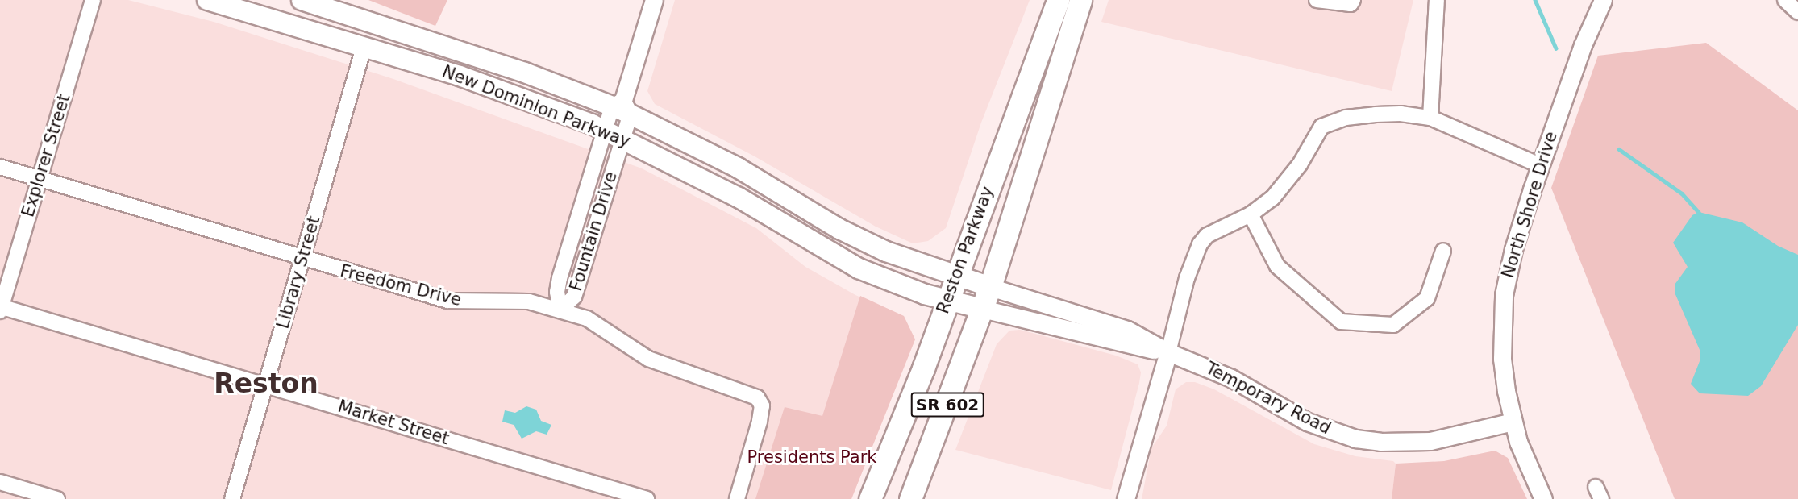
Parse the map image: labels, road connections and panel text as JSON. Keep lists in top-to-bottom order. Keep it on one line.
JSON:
{"streets":{"main road":["New Dominion Parkway","Reston Parkway","SR 602"],"street":["Explorer Street","North Shore Drive","Fountain Drive","Library Street","Freedom Drive","Temporary Road","Market Street"]},"crossings":[["New Dominion Parkway","Fountain Drive"],["New Dominion Parkway","Reston Parkway"],["New Dominion Parkway","Library Street"],["New Dominion Parkway","Temporary Road"],["Explorer Street","Freedom Drive"],["Explorer Street","Market Street"],["North Shore Drive","Temporary Road"],["Fountain Drive","Freedom Drive"],["Reston Parkway","Temporary Road"],["Library Street","Freedom Drive"],["Library Street","Market Street"]],"districts":["Reston"],"parks":["Presidents Park"]}
